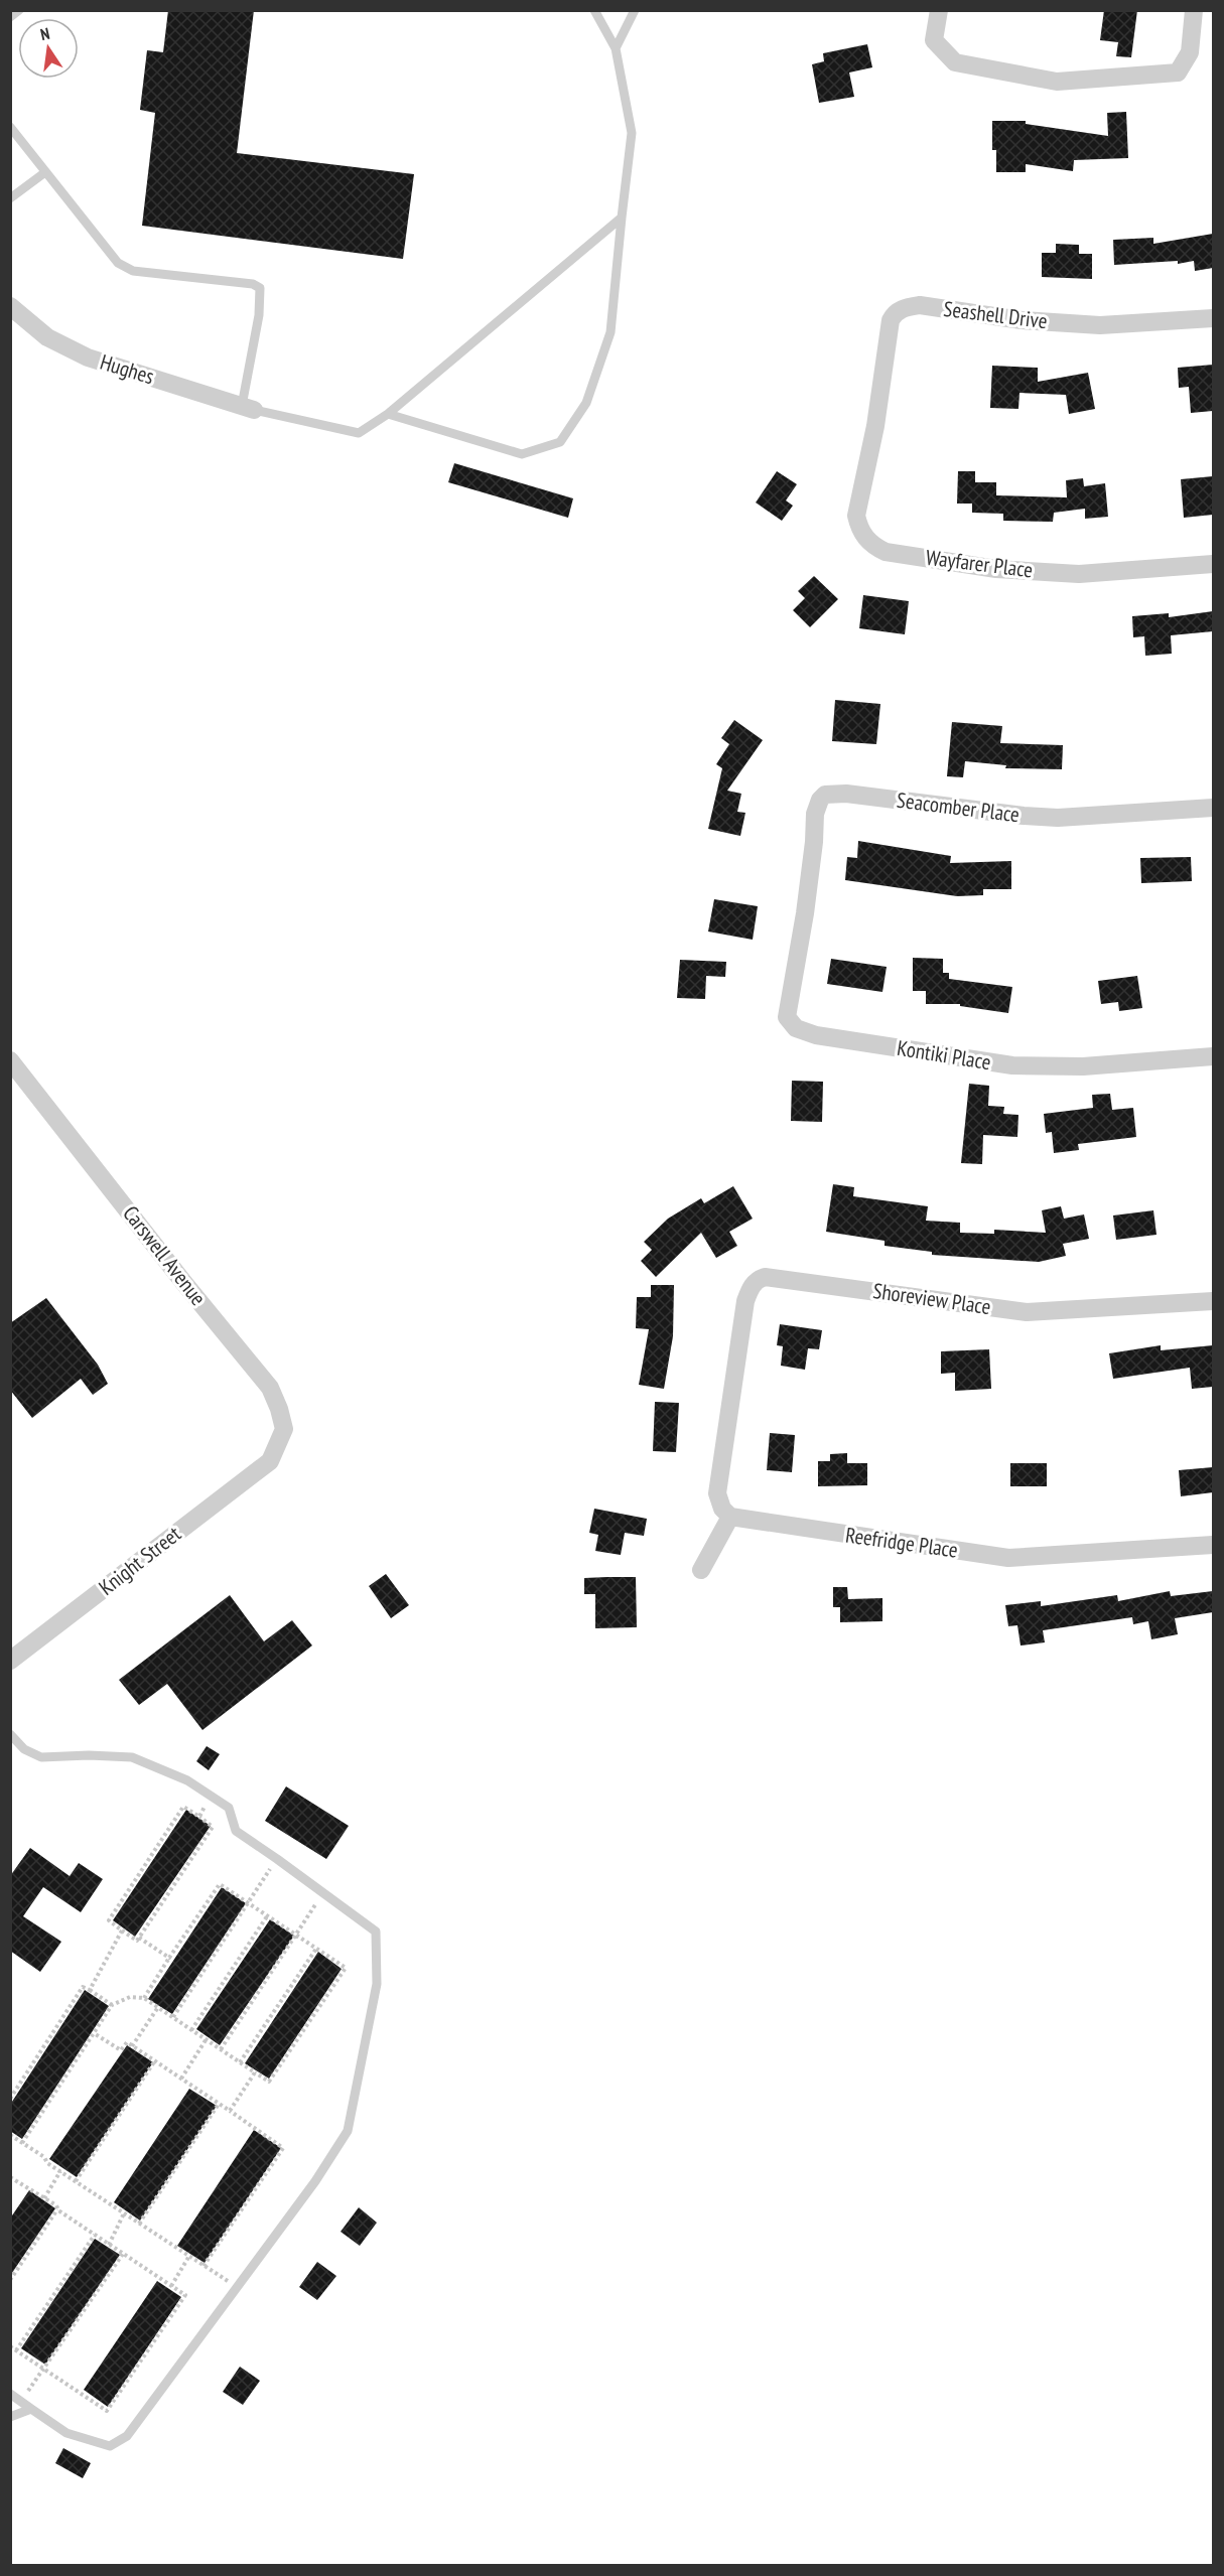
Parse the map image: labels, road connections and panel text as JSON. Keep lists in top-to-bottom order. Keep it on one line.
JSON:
{"streets":{"street":["Seashell Drive","Hughes","Wayfarer Place","Seacomber Place","Kontiki Place","Carswell Avenue","Shoreview Place","Reefridge Place","Knight Street"]},"crossings":[["Seashell Drive","Wayfarer Place"],["Seacomber Place","Kontiki Place"],["Carswell Avenue","Knight Street"],["Shoreview Place","Reefridge Place"]],"north":"top"}
